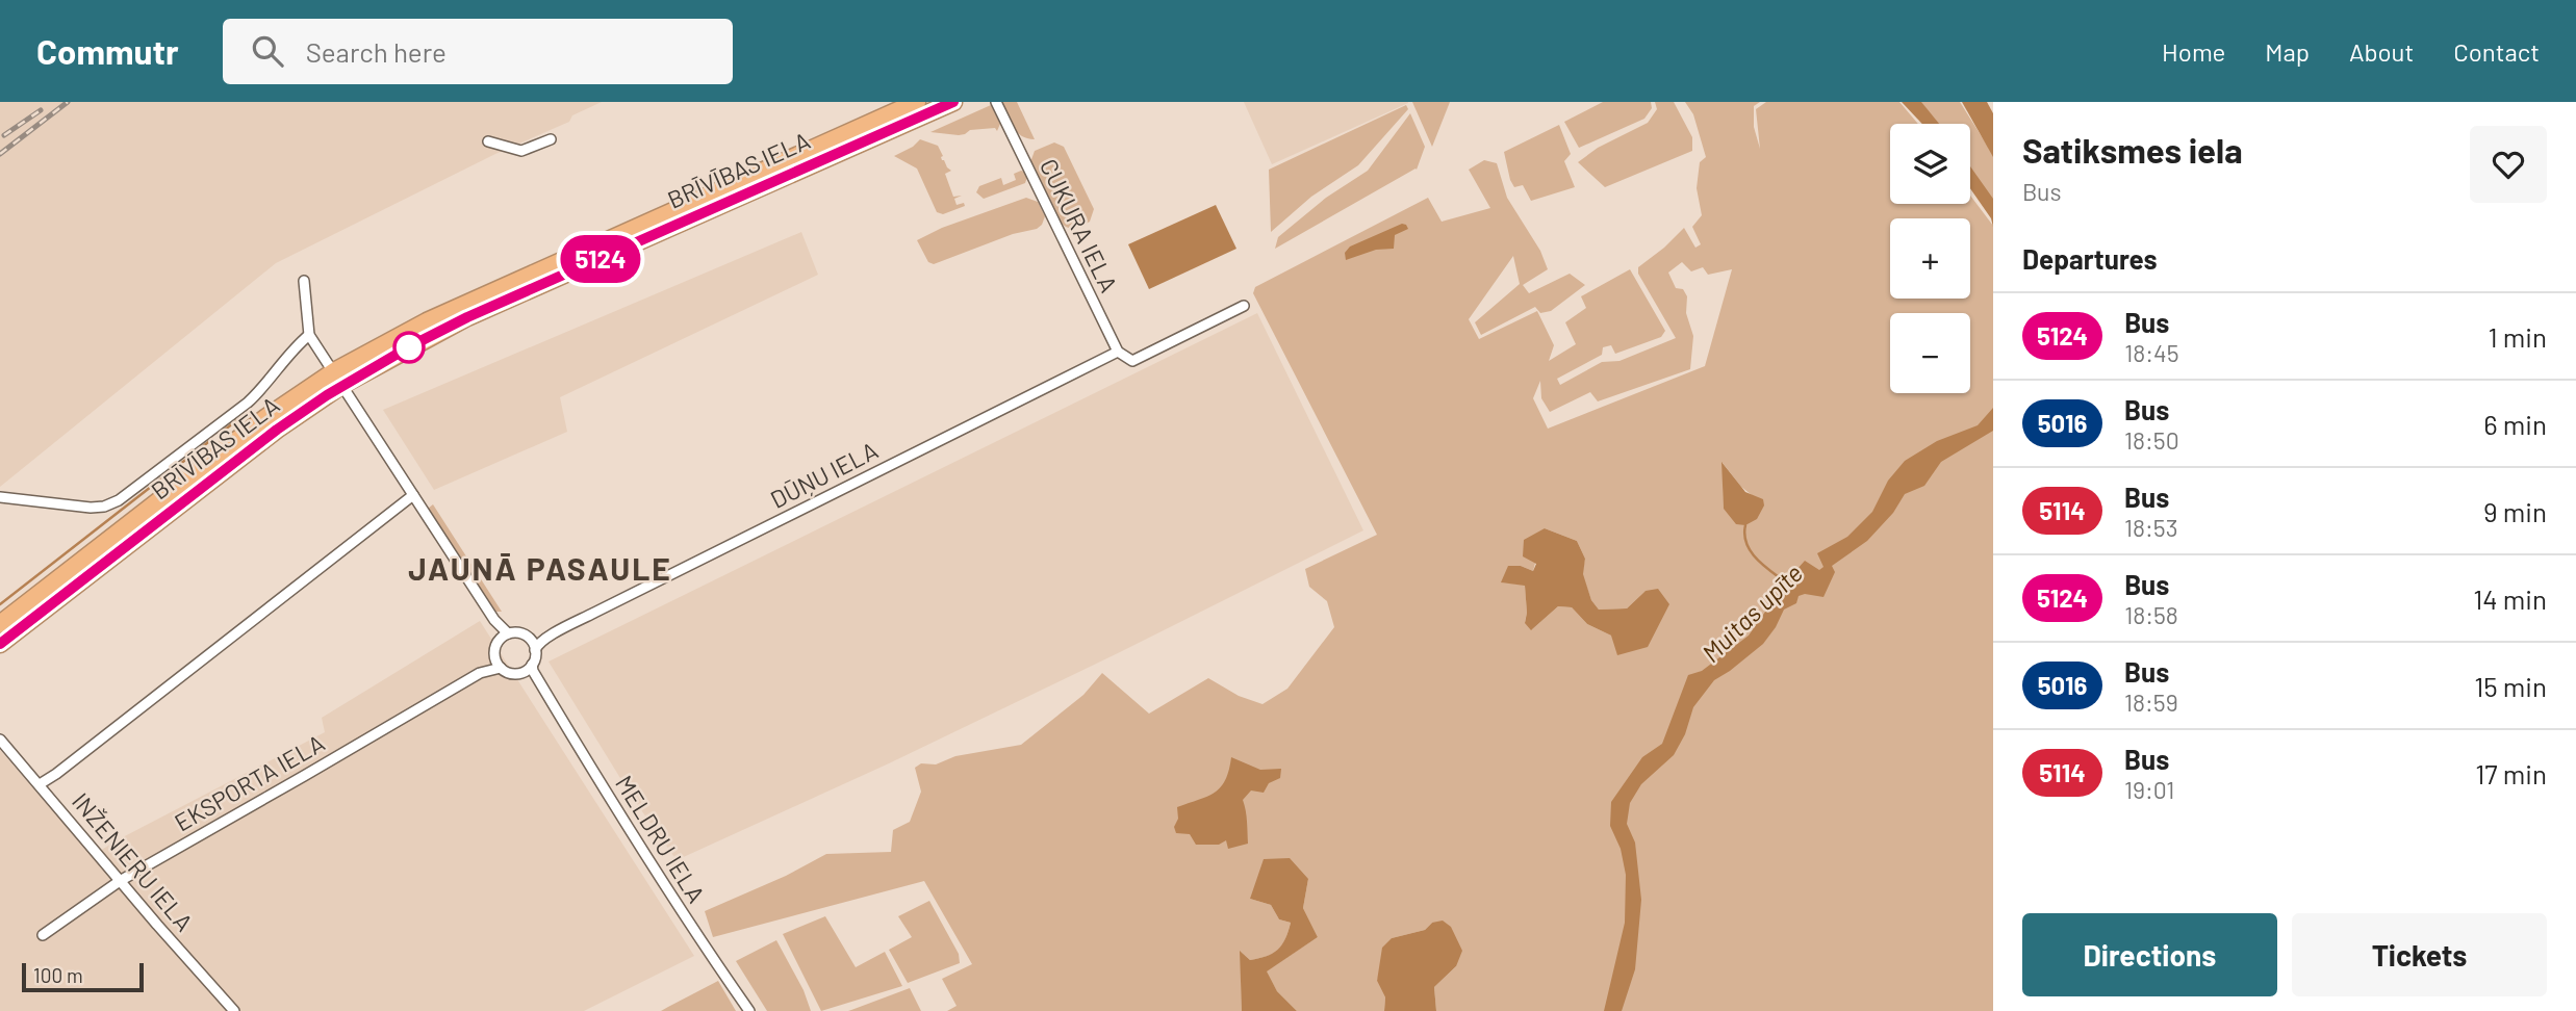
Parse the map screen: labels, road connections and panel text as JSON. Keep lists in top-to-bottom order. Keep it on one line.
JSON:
{"streets":{"highway":["BRĪVĪBAS IELA"],"street":["CUKURA IELA","DŪŅU IELA","EKSPORTA IELA","MELDRU IELA","INŽENIERU IELA"]},"crossings":[["CUKURA IELA","DŪŅU IELA"],["DŪŅU IELA","EKSPORTA IELA"],["DŪŅU IELA","MELDRU IELA"],["EKSPORTA IELA","MELDRU IELA"],["EKSPORTA IELA","INŽENIERU IELA"]],"districts":["JAUNĀ PASAULE"],"water":["Muitas upīte"],"lines":["bus line 5124"],"scale_bar":"100 m","page":{"header":"Commutr","search":"Search here","nav":["Home","Map","About","Contact"],"on_map":"5124","heading":[["Satiksmes iela","Bus"],"Departures"],"map_buttons":["+","−"],"list":[{"mark":"5124","name":"Bus","note":"18:45","value":"1 min"},{"mark":"5016","name":"Bus","note":"18:50","value":"6 min"},{"mark":"5114","name":"Bus","note":"18:53","value":"9 min"},{"mark":"5124","name":"Bus","note":"18:58","value":"14 min"},{"mark":"5016","name":"Bus","note":"18:59","value":"15 min"},{"mark":"5114","name":"Bus","note":"19:01","value":"17 min"}],"buttons":["Directions","Tickets"],"scale":"100 m"}}
